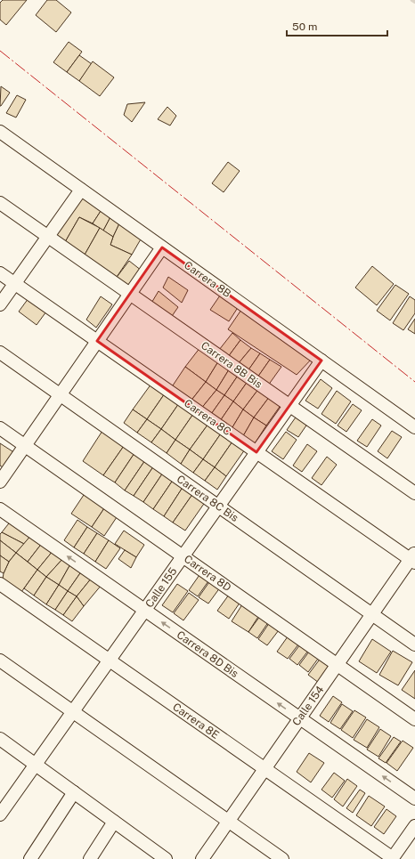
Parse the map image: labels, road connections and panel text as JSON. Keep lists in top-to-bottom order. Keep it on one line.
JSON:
{"streets":{"street":["Carrera 8B","Carrera 8B Bis","Carrera 8C","Carrera 8C Bis","Carrera 8D","Calle 155","Carrera 8D Bis","Calle 154","Carrera 8E"]},"crossings":[["Carrera 8B","Calle 155"],["Carrera 8B Bis","Calle 155"],["Carrera 8C","Calle 155"],["Carrera 8C","Calle 154"],["Carrera 8C Bis","Calle 155"],["Carrera 8C Bis","Calle 154"],["Carrera 8D","Calle 155"],["Carrera 8D","Calle 154"],["Calle 155","Carrera 8D Bis"],["Calle 155","Carrera 8E"],["Carrera 8D Bis","Calle 154"],["Calle 154","Carrera 8E"]],"one_way":["Carrera 8D Bis"],"scale_bar":"50 m"}
